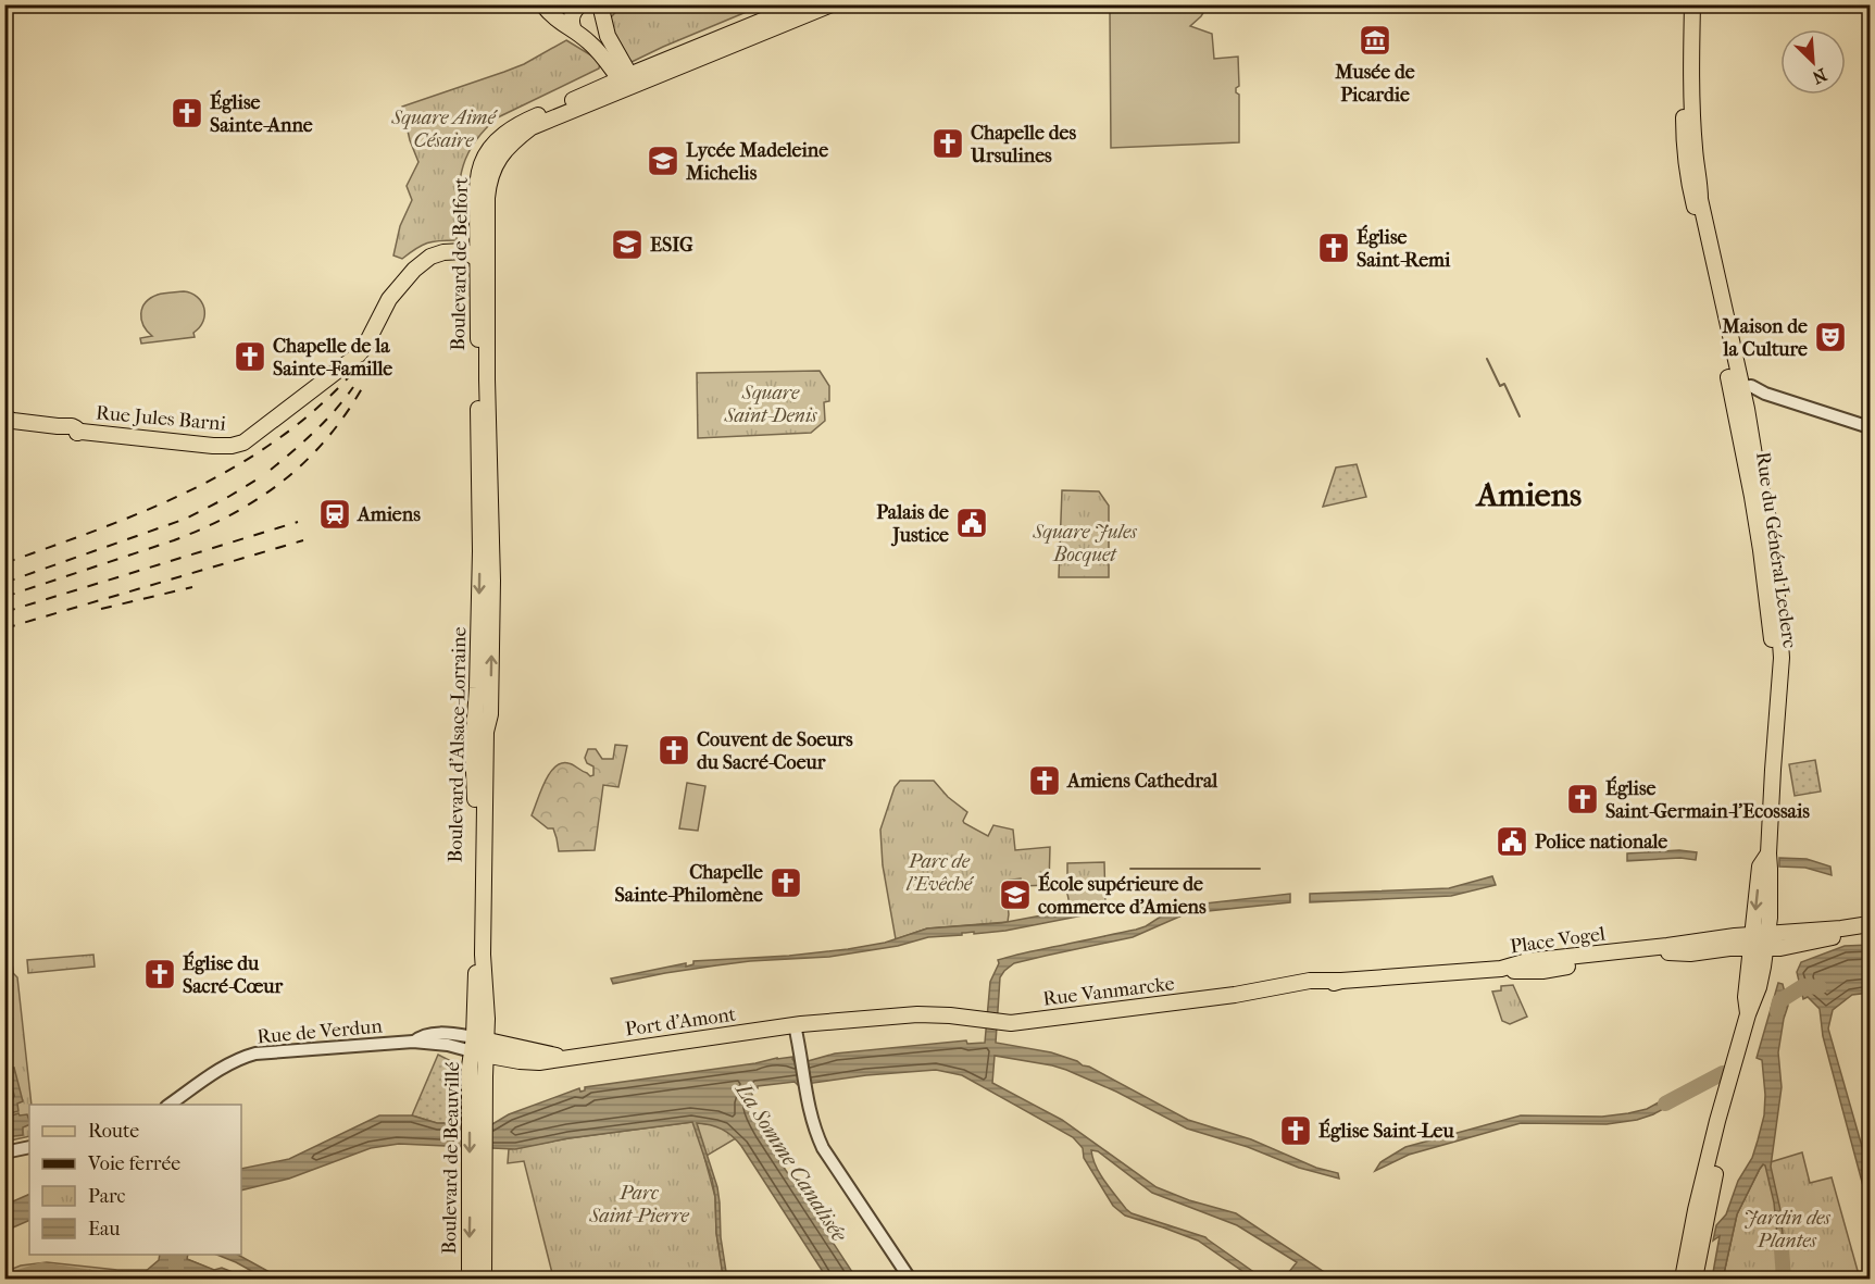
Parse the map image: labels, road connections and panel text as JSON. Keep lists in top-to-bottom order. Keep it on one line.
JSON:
{"streets":{"main road":["Boulevard de Belfort","Rue Jules Barni","Rue du Général Leclerc","Boulevard d'Alsace-Lorraine","Place Vogel","Rue Vanmarcke","Port d'Amont","Boulevard de Beauvillé"],"street":["Rue de Verdun"]},"crossings":[["Boulevard de Belfort","Rue Jules Barni"],["Boulevard de Belfort","Boulevard d'Alsace-Lorraine"],["Rue du Général Leclerc","Place Vogel"],["Boulevard d'Alsace-Lorraine","Port d'Amont"],["Boulevard d'Alsace-Lorraine","Rue de Verdun"],["Boulevard d'Alsace-Lorraine","Boulevard de Beauvillé"],["Place Vogel","Rue Vanmarcke"],["Rue Vanmarcke","Port d'Amont"],["Port d'Amont","Rue de Verdun"],["Port d'Amont","Boulevard de Beauvillé"],["Rue de Verdun","Boulevard de Beauvillé"]],"districts":["Amiens"],"water":["La Somme Canalisée"],"parks":["Square Aimé Césaire","Square Saint-Denis","Square Jules Bocquet","Parc de l'Evêché","Parc Saint-Pierre","Jardin des Plantes"],"places":{"museum":["Musée de Picardie"],"church":["Église Sainte-Anne","Chapelle des Ursulines","Église Saint-Remi","Chapelle de la Sainte-Famille","Couvent de Soeurs du Sacré-Coeur","Amiens Cathedral","Église Saint-Germain-l'Ecossais","Chapelle Sainte-Philomène","Église du Sacré-Cœur","Église Saint-Leu"],"school or university":["Lycée Madeleine Michelis","ESIG","École supérieure de commerce d'Amiens"],"theatre":["Maison de la Culture"],"station":["Amiens"],"public building":["Palais de Justice","Police nationale"]},"legend":["Route","Voie ferrée","Parc","Eau"],"north":"bottom right"}
